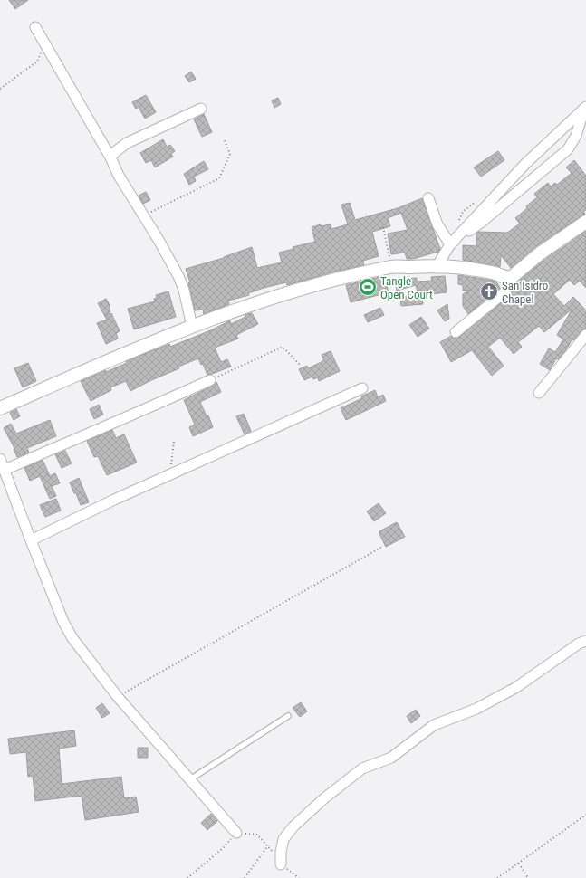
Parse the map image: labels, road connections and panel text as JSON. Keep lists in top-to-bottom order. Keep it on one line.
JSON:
{"places":{"sports":["Tangle Open Court"],"church":["San Isidro Chapel"]}}
